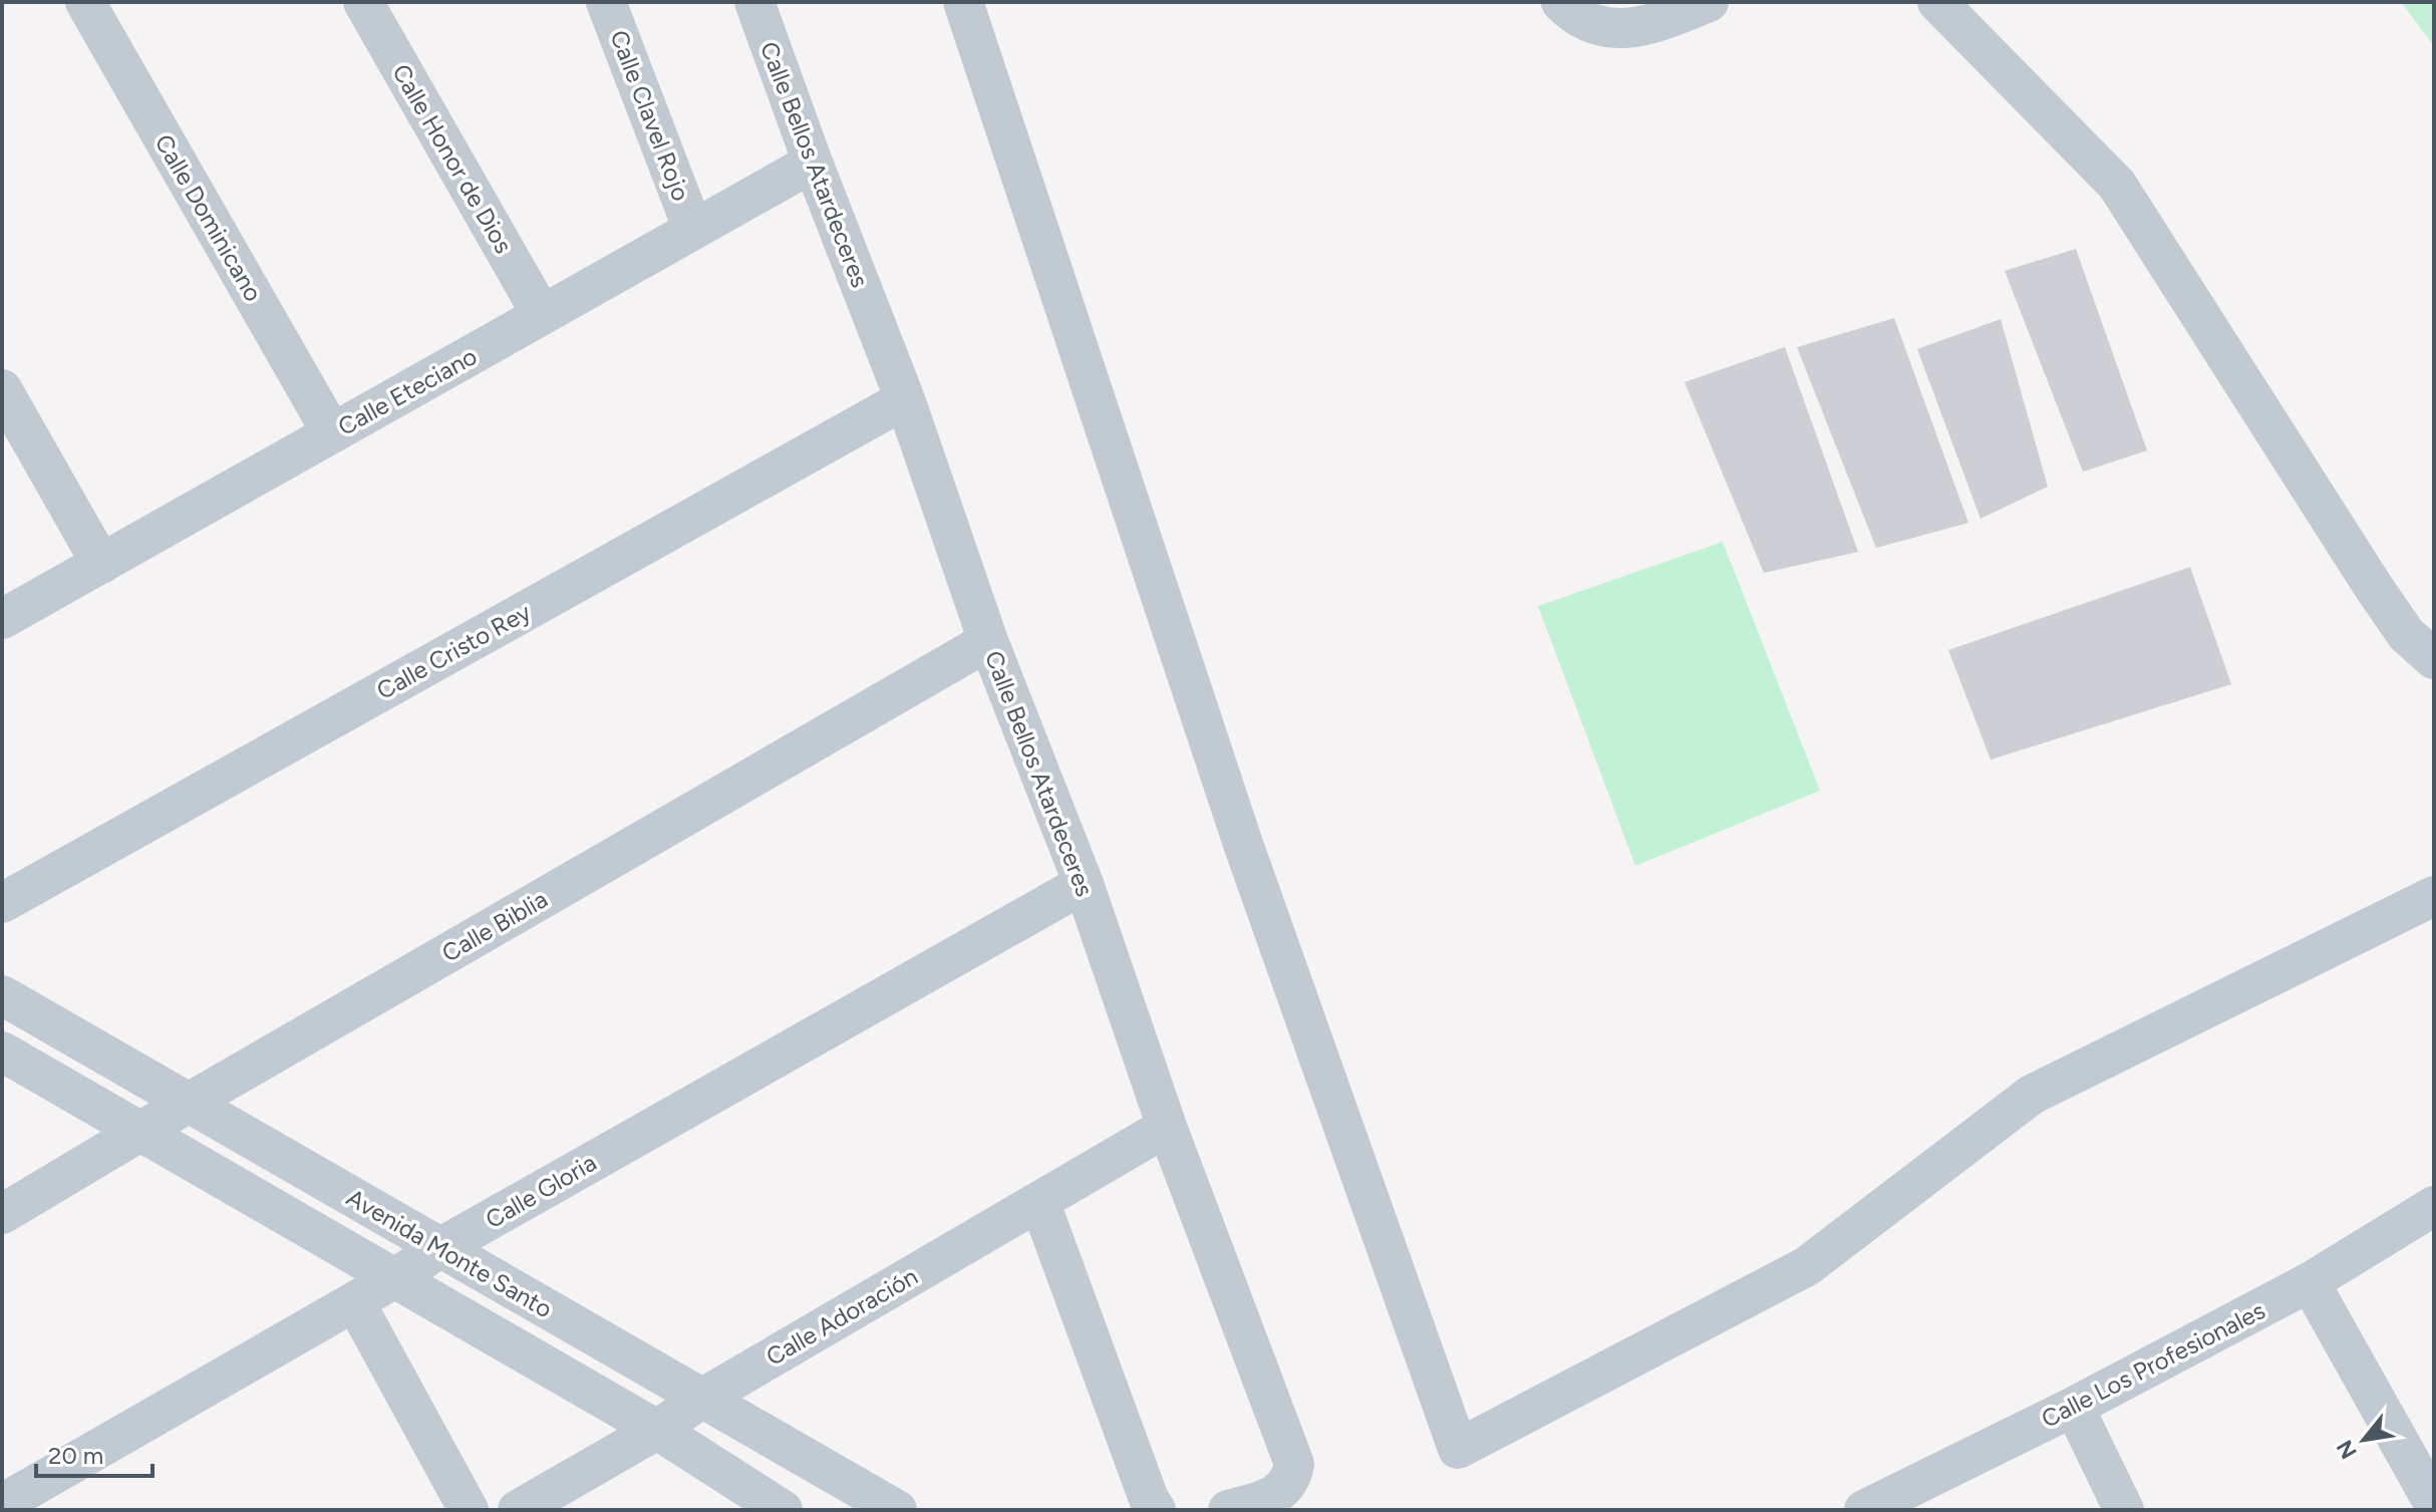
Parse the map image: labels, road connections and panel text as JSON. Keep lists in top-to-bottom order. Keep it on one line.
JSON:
{"streets":{"street":["Calle Clavel Rojo","Calle Honor de Dios","Calle Bellos Atardeceres","Calle Dominicano","Calle Eteciano","Calle Cristo Rey","Calle Biblia","Calle Gloria","Avenida Monte Santo","Calle Adoración","Calle Los Profesionales"]},"crossings":[["Calle Clavel Rojo","Calle Eteciano"],["Calle Honor de Dios","Calle Eteciano"],["Calle Bellos Atardeceres","Calle Eteciano"],["Calle Bellos Atardeceres","Calle Cristo Rey"],["Calle Bellos Atardeceres","Calle Biblia"],["Calle Bellos Atardeceres","Calle Gloria"],["Calle Bellos Atardeceres","Calle Adoración"],["Calle Dominicano","Calle Eteciano"],["Calle Biblia","Avenida Monte Santo"],["Calle Gloria","Avenida Monte Santo"],["Avenida Monte Santo","Calle Adoración"]],"scale_bar":"20 m","north":"bottom left"}
